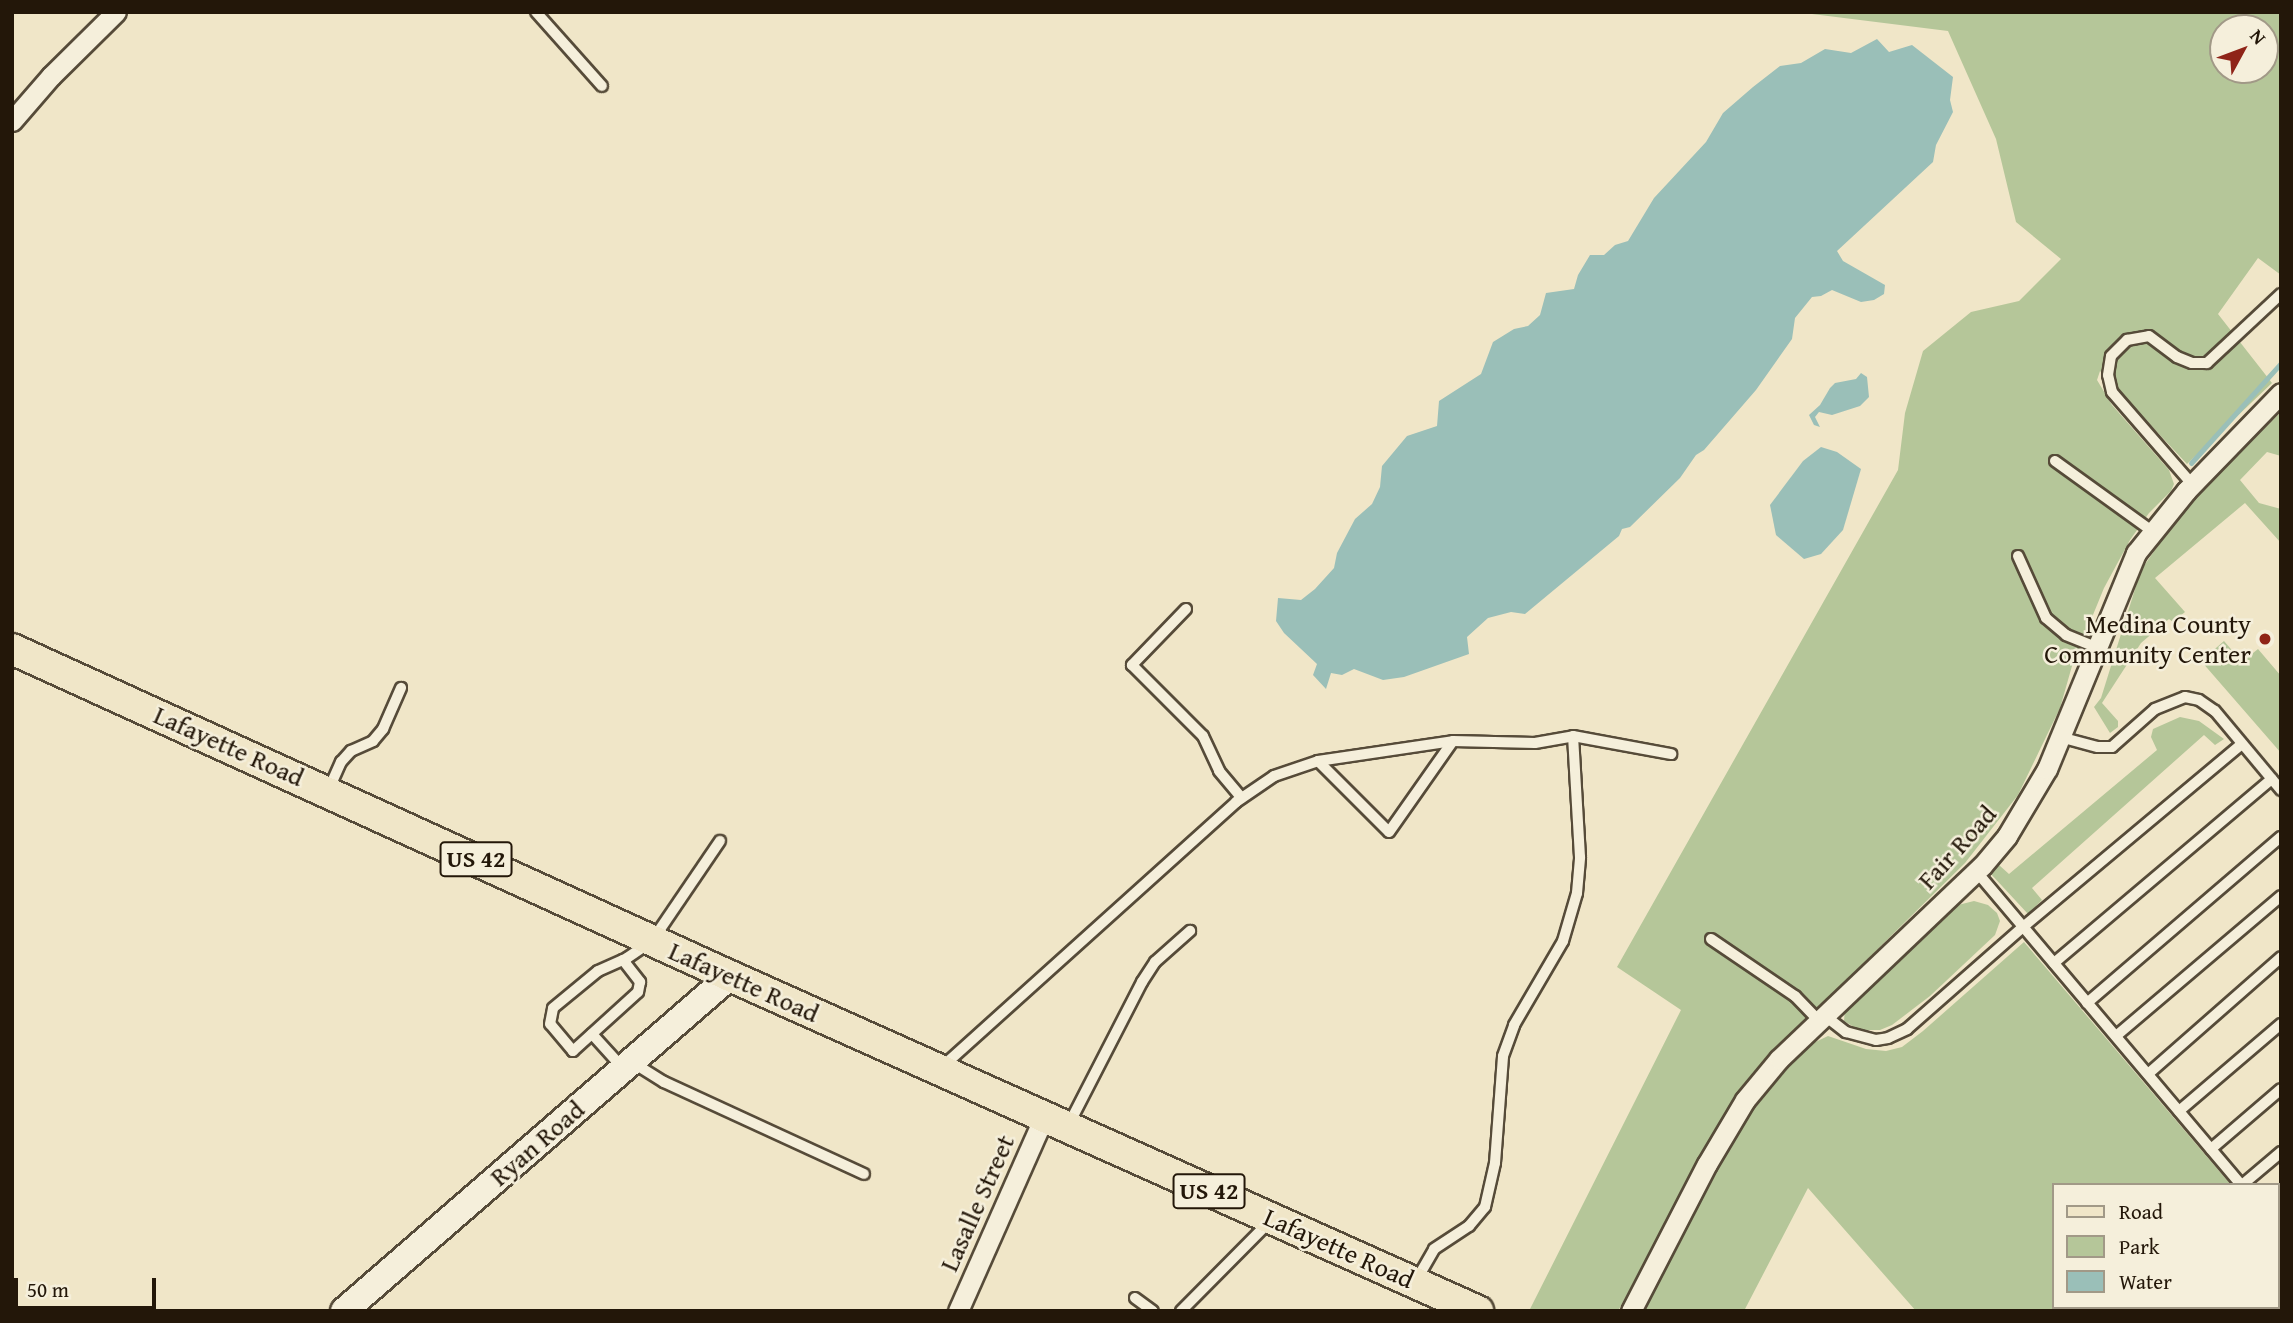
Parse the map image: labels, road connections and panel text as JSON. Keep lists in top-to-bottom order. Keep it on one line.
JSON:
{"streets":{"main road":["Lafayette Road","US 42"],"street":["Fair Road","Ryan Road","Lasalle Street"]},"crossings":[["Lafayette Road","Ryan Road"],["Lafayette Road","Lasalle Street"]],"places":["Medina County Community Center"],"legend":["Road","Park","Water"],"scale_bar":"50 m","north":"top right"}
